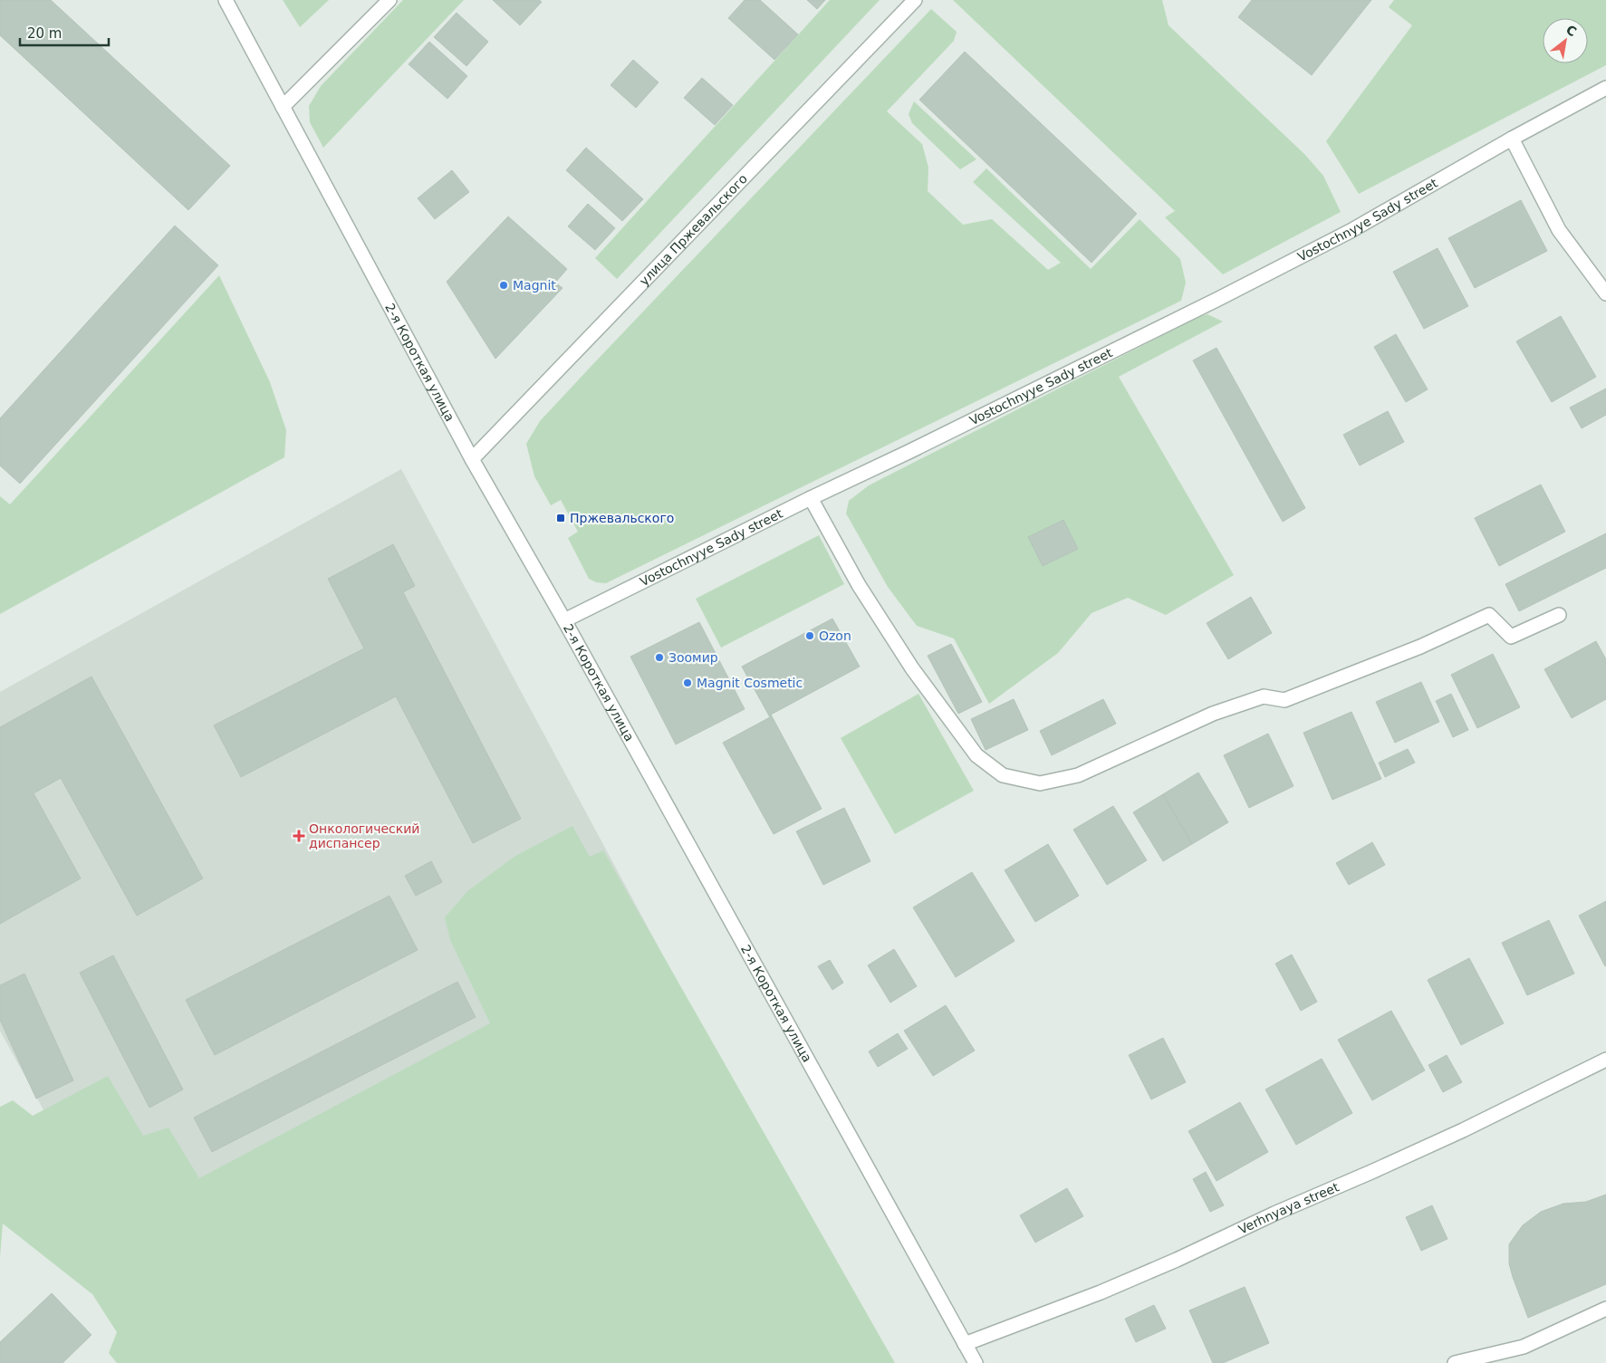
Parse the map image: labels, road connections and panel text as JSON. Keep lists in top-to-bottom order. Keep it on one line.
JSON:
{"streets":{"street":["Vostochnyye Sady street","улица Пржевальского","2-я Короткая улица","Verhnyaya street"]},"crossings":[["Vostochnyye Sady street","2-я Короткая улица"],["улица Пржевальского","2-я Короткая улица"],["2-я Короткая улица","Verhnyaya street"]],"places":{"other":["Magnit","Ozon","Зоомир","Magnit Cosmetic"],"transit":["Пржевальского"],"health":["Онкологический диспансер"]},"scale_bar":"20 m","north":"top right"}
